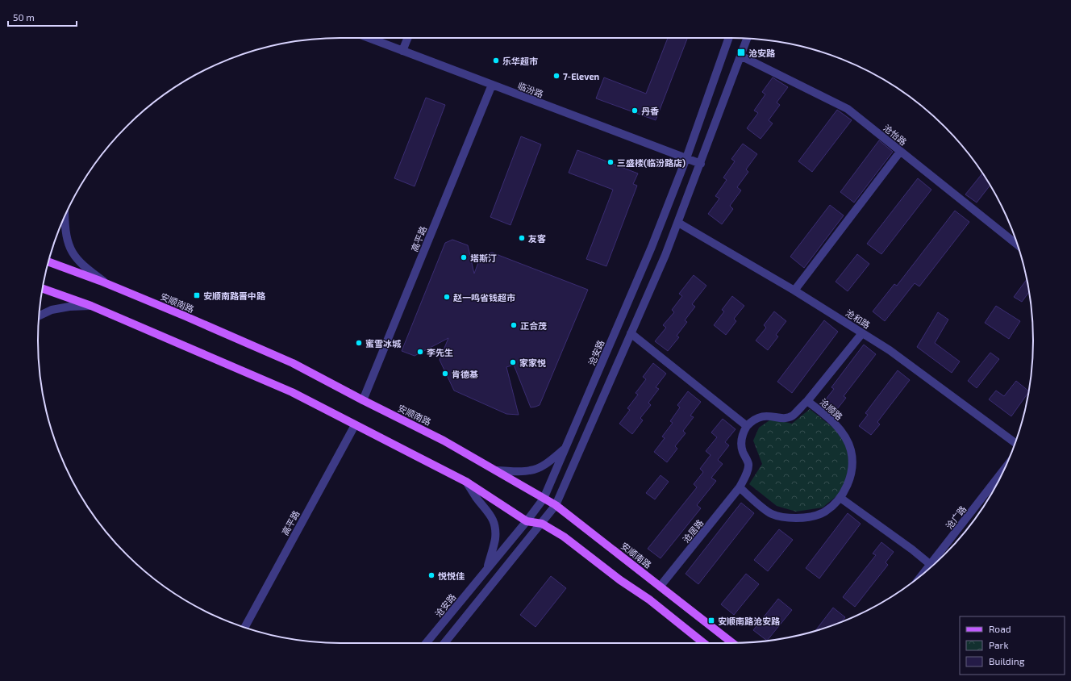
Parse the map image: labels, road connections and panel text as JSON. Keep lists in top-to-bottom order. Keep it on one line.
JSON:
{"streets":{"main road":["安顺南路"],"street":["临汾路","沧怡路","高平路","沧和路","沧安路","沧顺路","沧广路","沧居路"]},"crossings":[["临汾路","高平路"],["临汾路","沧安路"],["高平路","安顺南路"],["安顺南路","沧安路"],["安顺南路","沧居路"],["沧顺路","沧居路"]],"places":{"transit":["沧安路","安顺南路晋中路","安顺南路沧安路"],"other":["乐华超市","7-Eleven","丹香","三盛楼(临汾路店)","友客","塔斯汀","赵一鸣省钱超市","正合茂","蜜雪冰城","李先生","家家悦","肯德基","悦悦佳"]},"legend":["Road","Park","Building"],"scale_bar":"50 m"}
